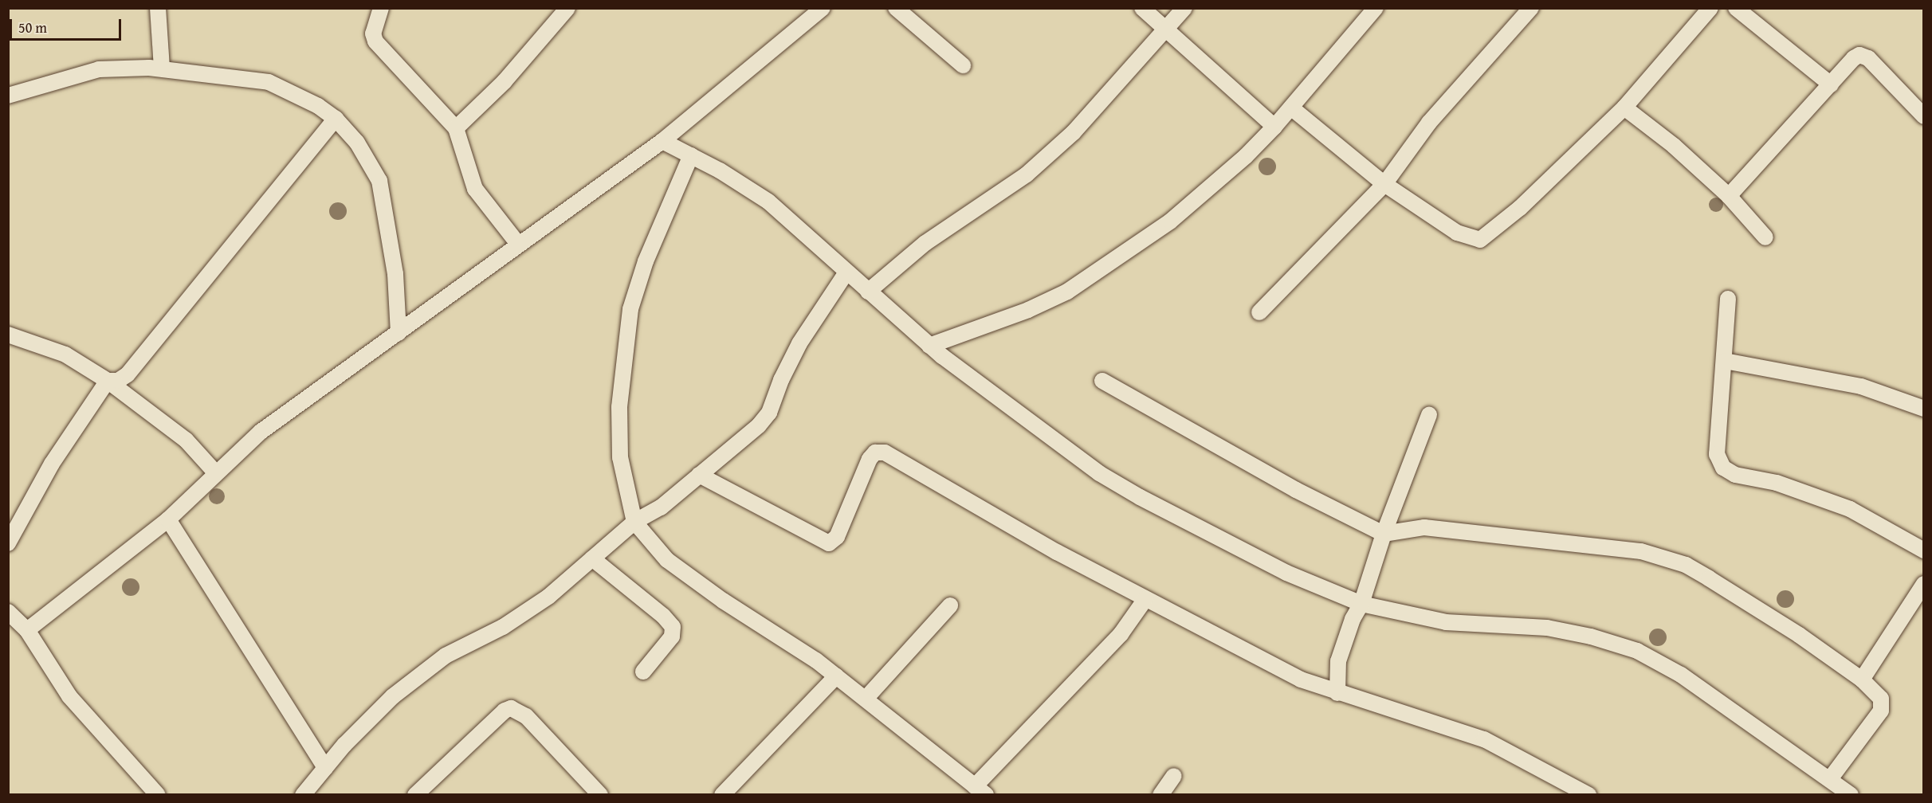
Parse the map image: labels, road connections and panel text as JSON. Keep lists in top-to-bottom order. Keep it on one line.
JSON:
{"scale_bar":"50 m"}
